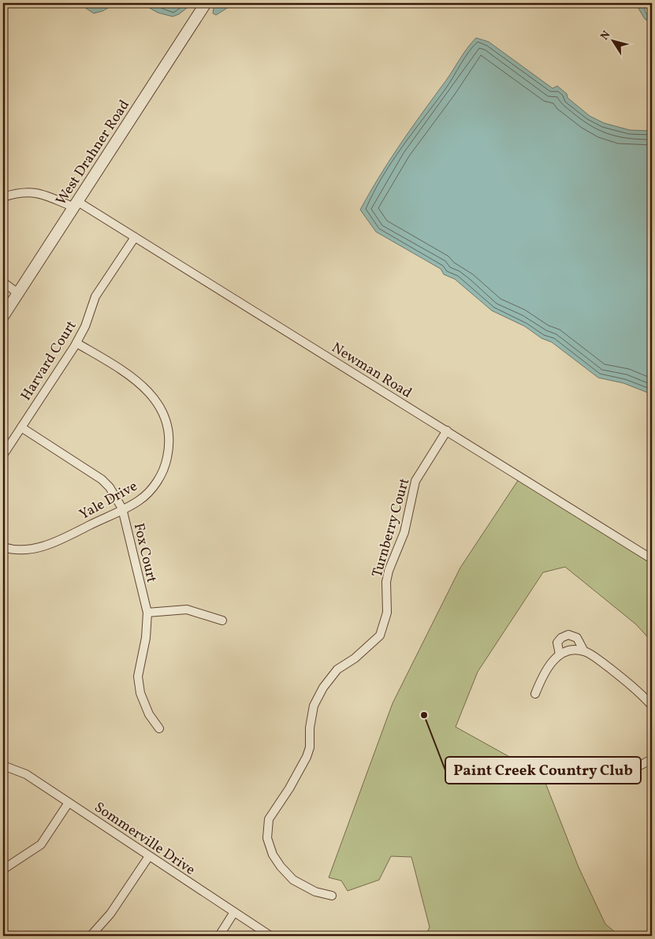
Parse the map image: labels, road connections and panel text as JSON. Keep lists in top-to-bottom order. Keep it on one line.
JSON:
{"streets":{"street":["West Drahner Road","Harvard Court","Newman Road","Yale Drive","Turnberry Court","Fox Court","Sommerville Drive"]},"crossings":[["West Drahner Road","Newman Road"],["Harvard Court","Newman Road"],["Harvard Court","Yale Drive"],["Harvard Court","Fox Court"],["Newman Road","Turnberry Court"],["Yale Drive","Fox Court"]],"places":["Paint Creek Country Club"],"north":"top left"}
